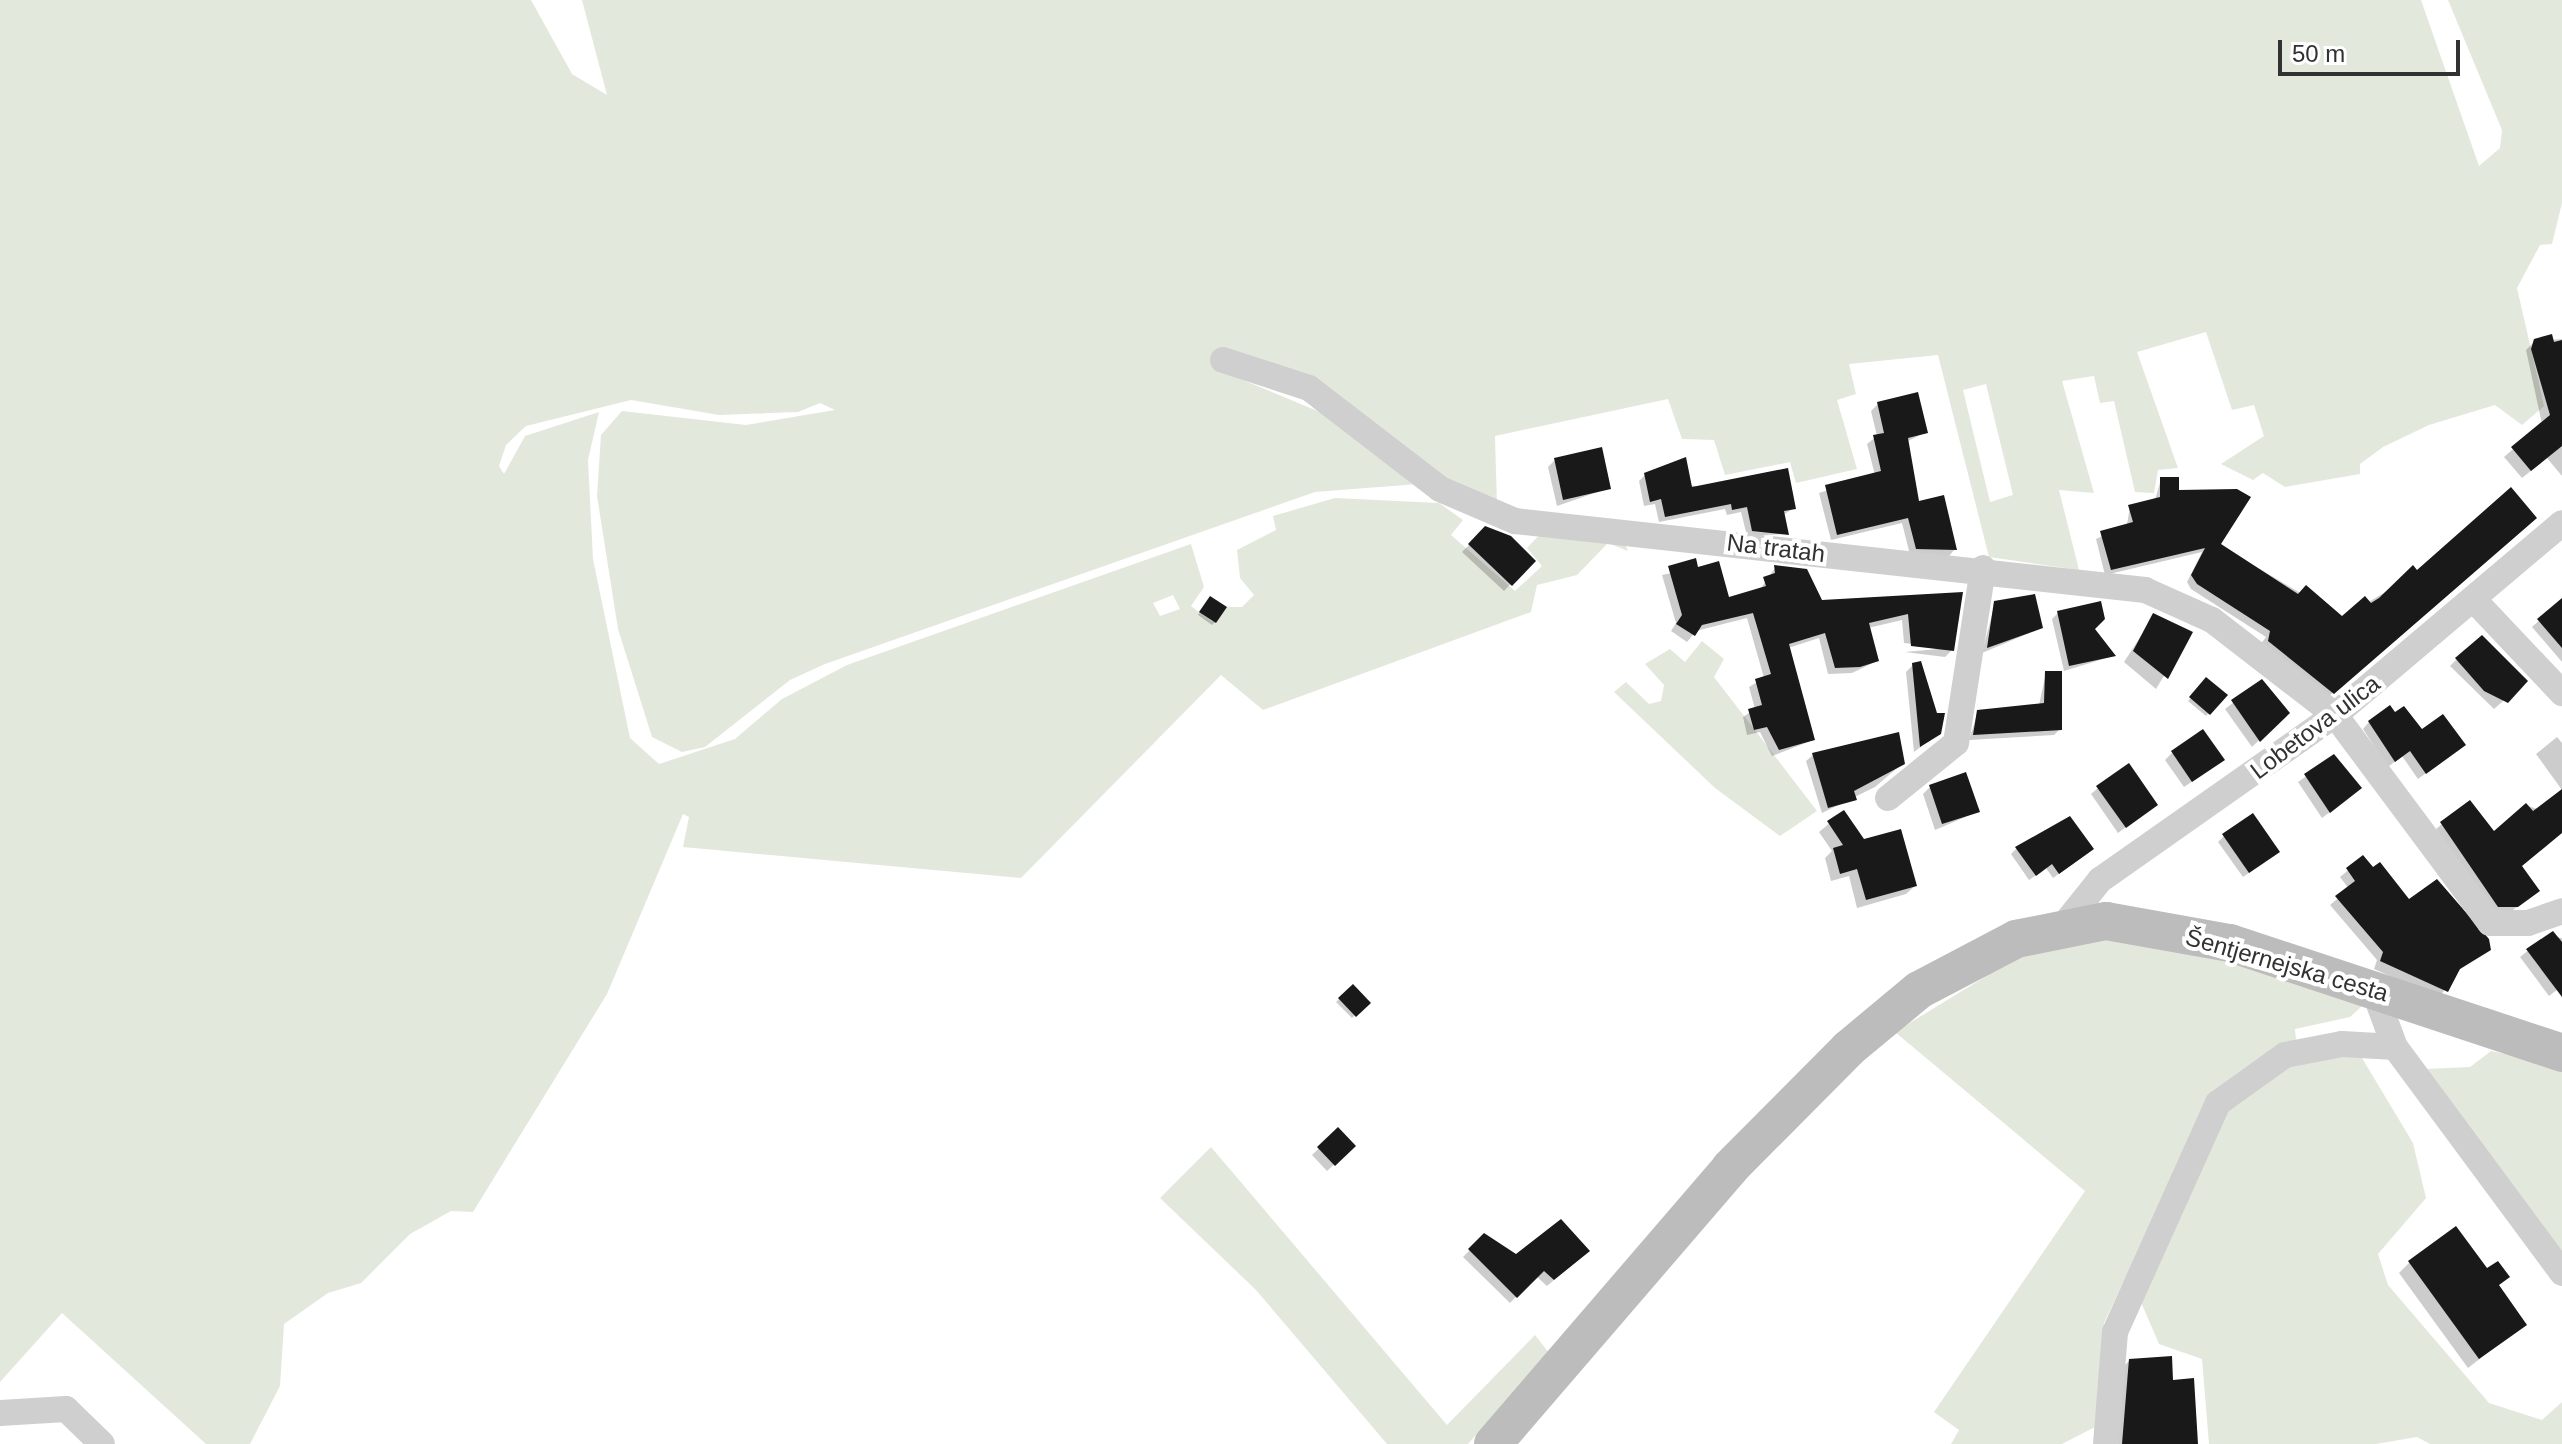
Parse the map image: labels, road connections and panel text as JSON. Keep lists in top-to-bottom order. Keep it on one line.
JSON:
{"streets":{"main road":["Šentjernejska cesta"],"street":["Na tratah","Lobetova ulica"]},"crossings":[["Na tratah","Lobetova ulica"],["Lobetova ulica","Šentjernejska cesta"]],"scale_bar":"50 m"}
